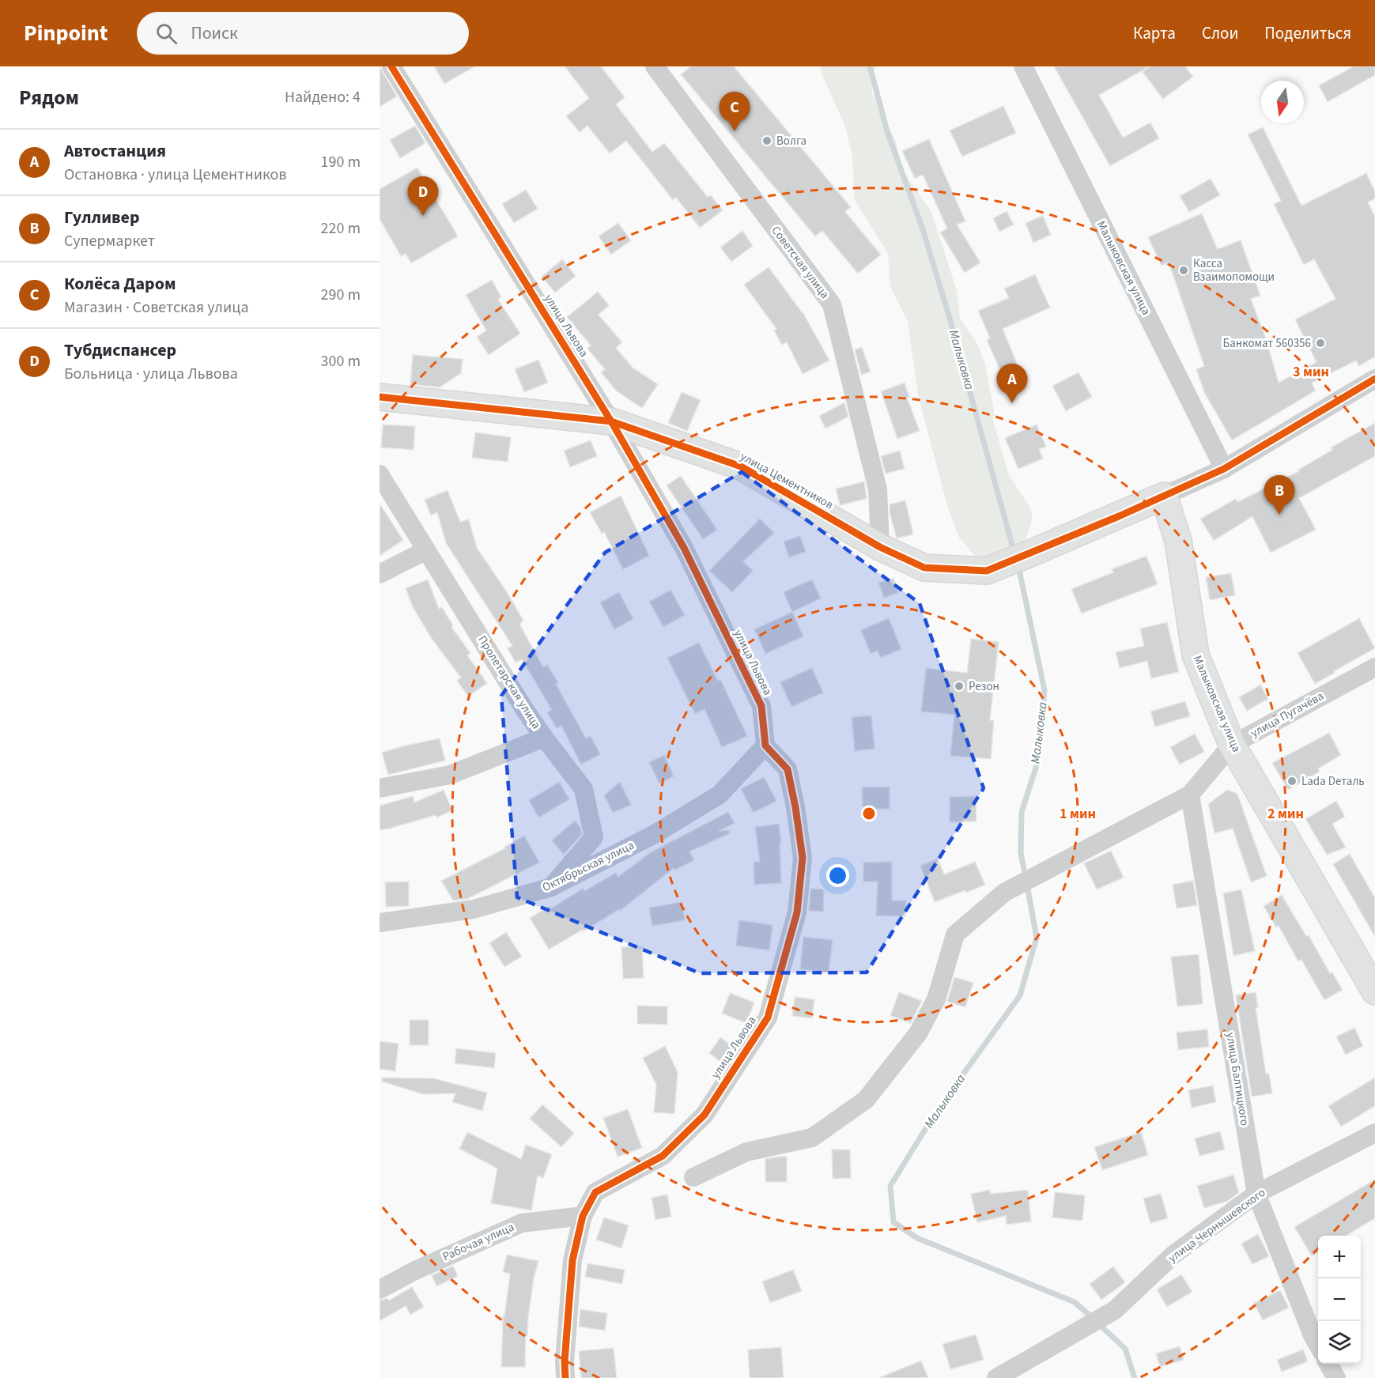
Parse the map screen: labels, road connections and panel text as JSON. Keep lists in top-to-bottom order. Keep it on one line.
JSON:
{"streets":{"street":["Советская улица","Малыковская улица","улица Львова","улица Цементников","Пролетарская улица","улица Пугачёва","Октябрьская улица","улица Балтицкого","улица Чернышевского","Рабочая улица"]},"crossings":[["Советская улица","улица Цементников"],["Малыковская улица","улица Цементников"],["Малыковская улица","улица Пугачёва"],["улица Львова","улица Цементников"],["улица Львова","Октябрьская улица"],["улица Львова","Рабочая улица"],["Пролетарская улица","Октябрьская улица"],["улица Пугачёва","улица Балтицкого"],["улица Балтицкого","улица Чернышевского"]],"water":["Малыковка"],"places":["Волга","Касса Взаимопомощи","Банкомат 560356","Резон","Lada Dеталь"],"north":"bottom","page":{"header":"Pinpoint","search":"Поиск","nav":["Карта","Слои","Поделиться"],"heading":["Рядом","Найдено: 4"],"pins":["C","D","A","B"],"list":[{"mark":"A","name":"Автостанция","note":"Остановка · улица Цементников","value":"190 m"},{"mark":"B","name":"Гулливер","note":"Супермаркет","value":"220 m"},{"mark":"C","name":"Колёса Даром","note":"Магазин · Советская улица","value":"290 m"},{"mark":"D","name":"Тубдиспансер","note":"Больница · улица Львова","value":"300 m"}],"map_buttons":["+","−"]},"rings":["3 мин","1 мин","2 мин"]}
